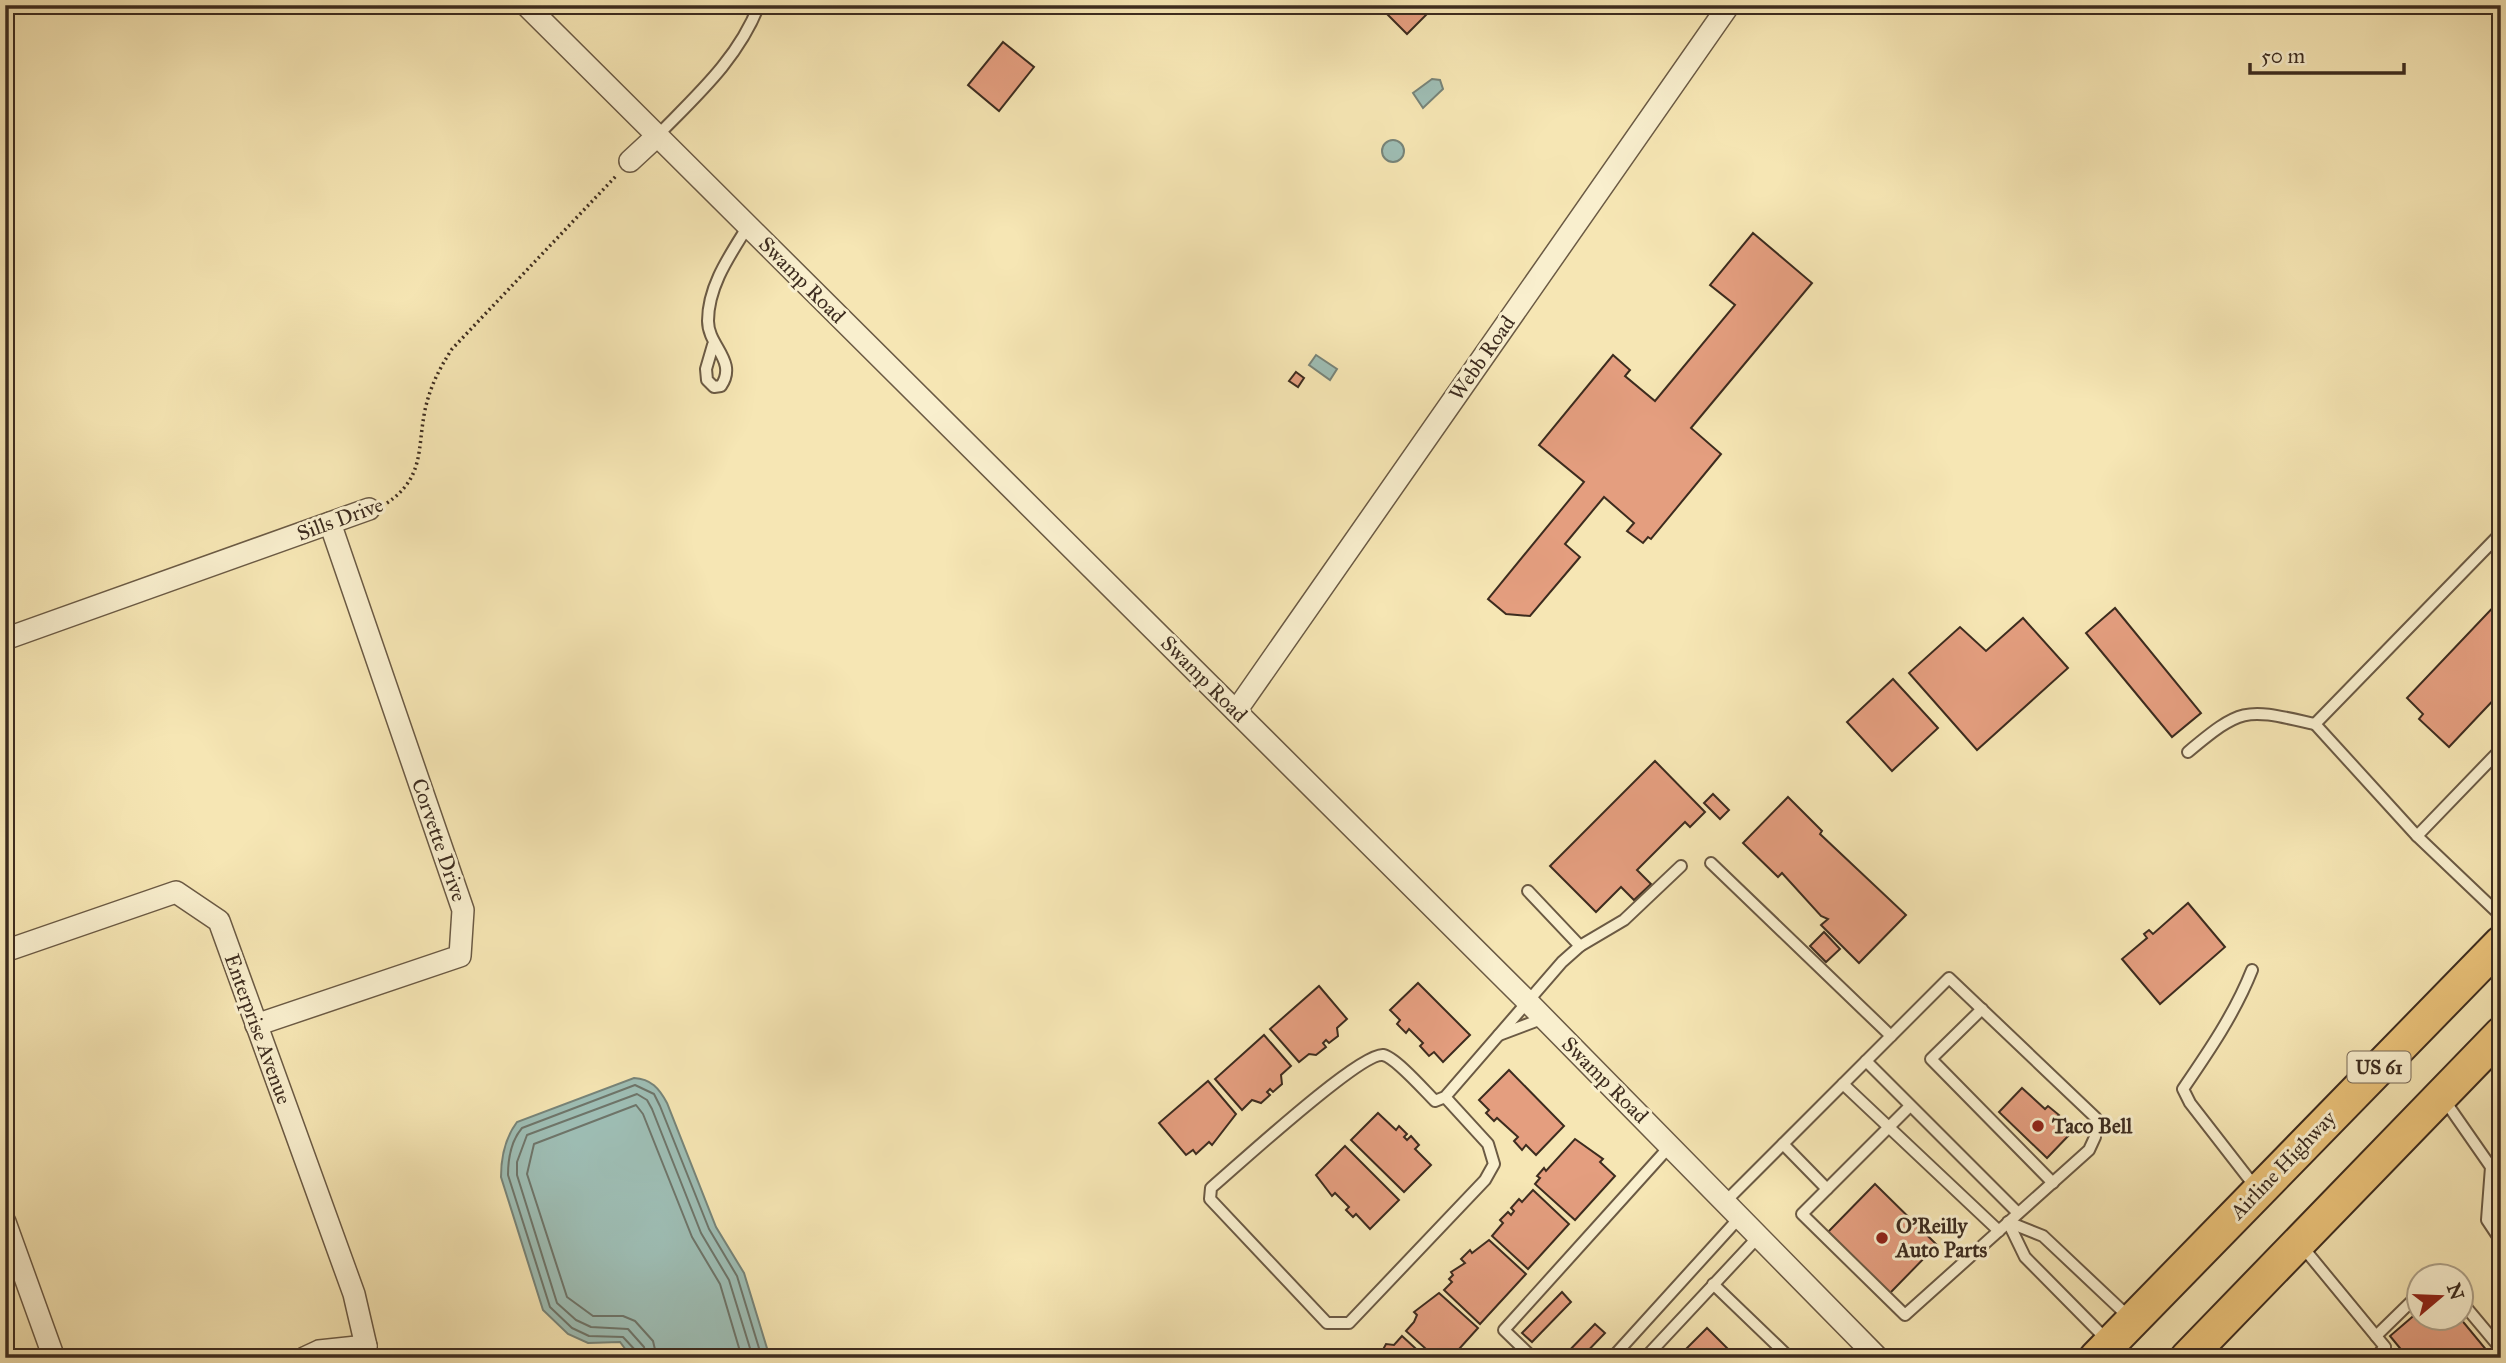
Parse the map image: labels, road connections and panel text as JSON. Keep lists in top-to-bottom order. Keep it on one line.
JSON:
{"streets":{"highway":["US 61","Airline Highway"],"street":["Swamp Road","Webb Road","Sills Drive","Corvette Drive","Enterprise Avenue"]},"crossings":[["Swamp Road","Webb Road"],["Sills Drive","Corvette Drive"],["Corvette Drive","Enterprise Avenue"]],"places":["Taco Bell","O'Reilly Auto Parts"],"scale_bar":"50 m","north":"right"}
